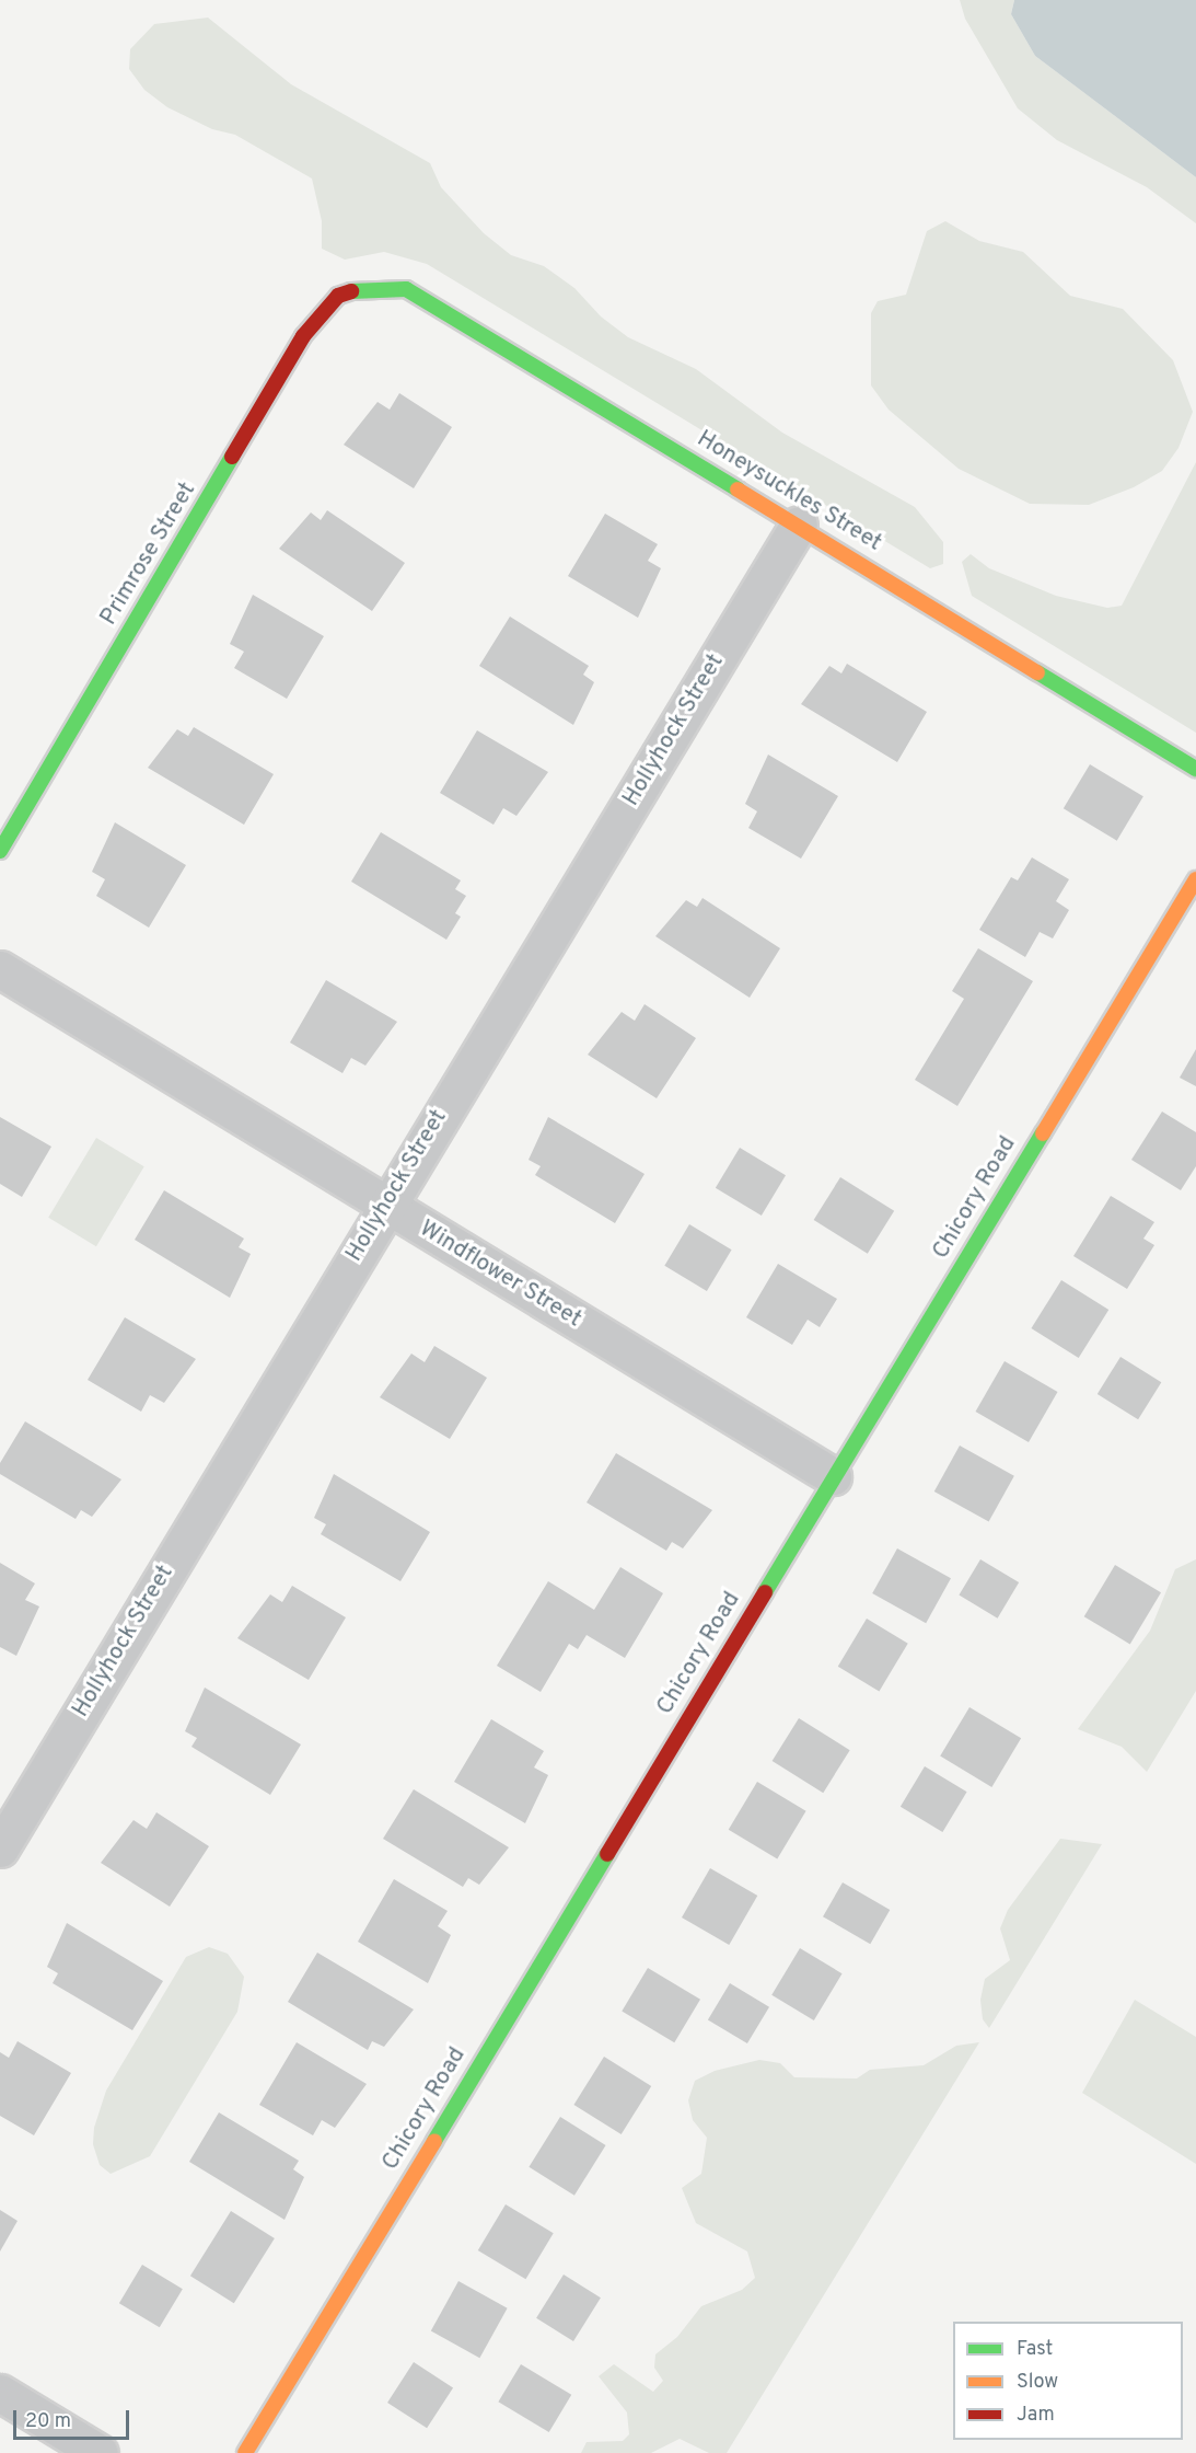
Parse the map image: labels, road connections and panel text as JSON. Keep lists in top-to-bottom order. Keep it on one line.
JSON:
{"streets":{"street":["Honeysuckles Street","Primrose Street","Hollyhock Street","Chicory Road","Windflower Street"]},"crossings":[["Honeysuckles Street","Primrose Street"],["Honeysuckles Street","Hollyhock Street"],["Hollyhock Street","Windflower Street"],["Chicory Road","Windflower Street"]],"legend":["Fast","Slow","Jam"],"scale_bar":"20 m"}
